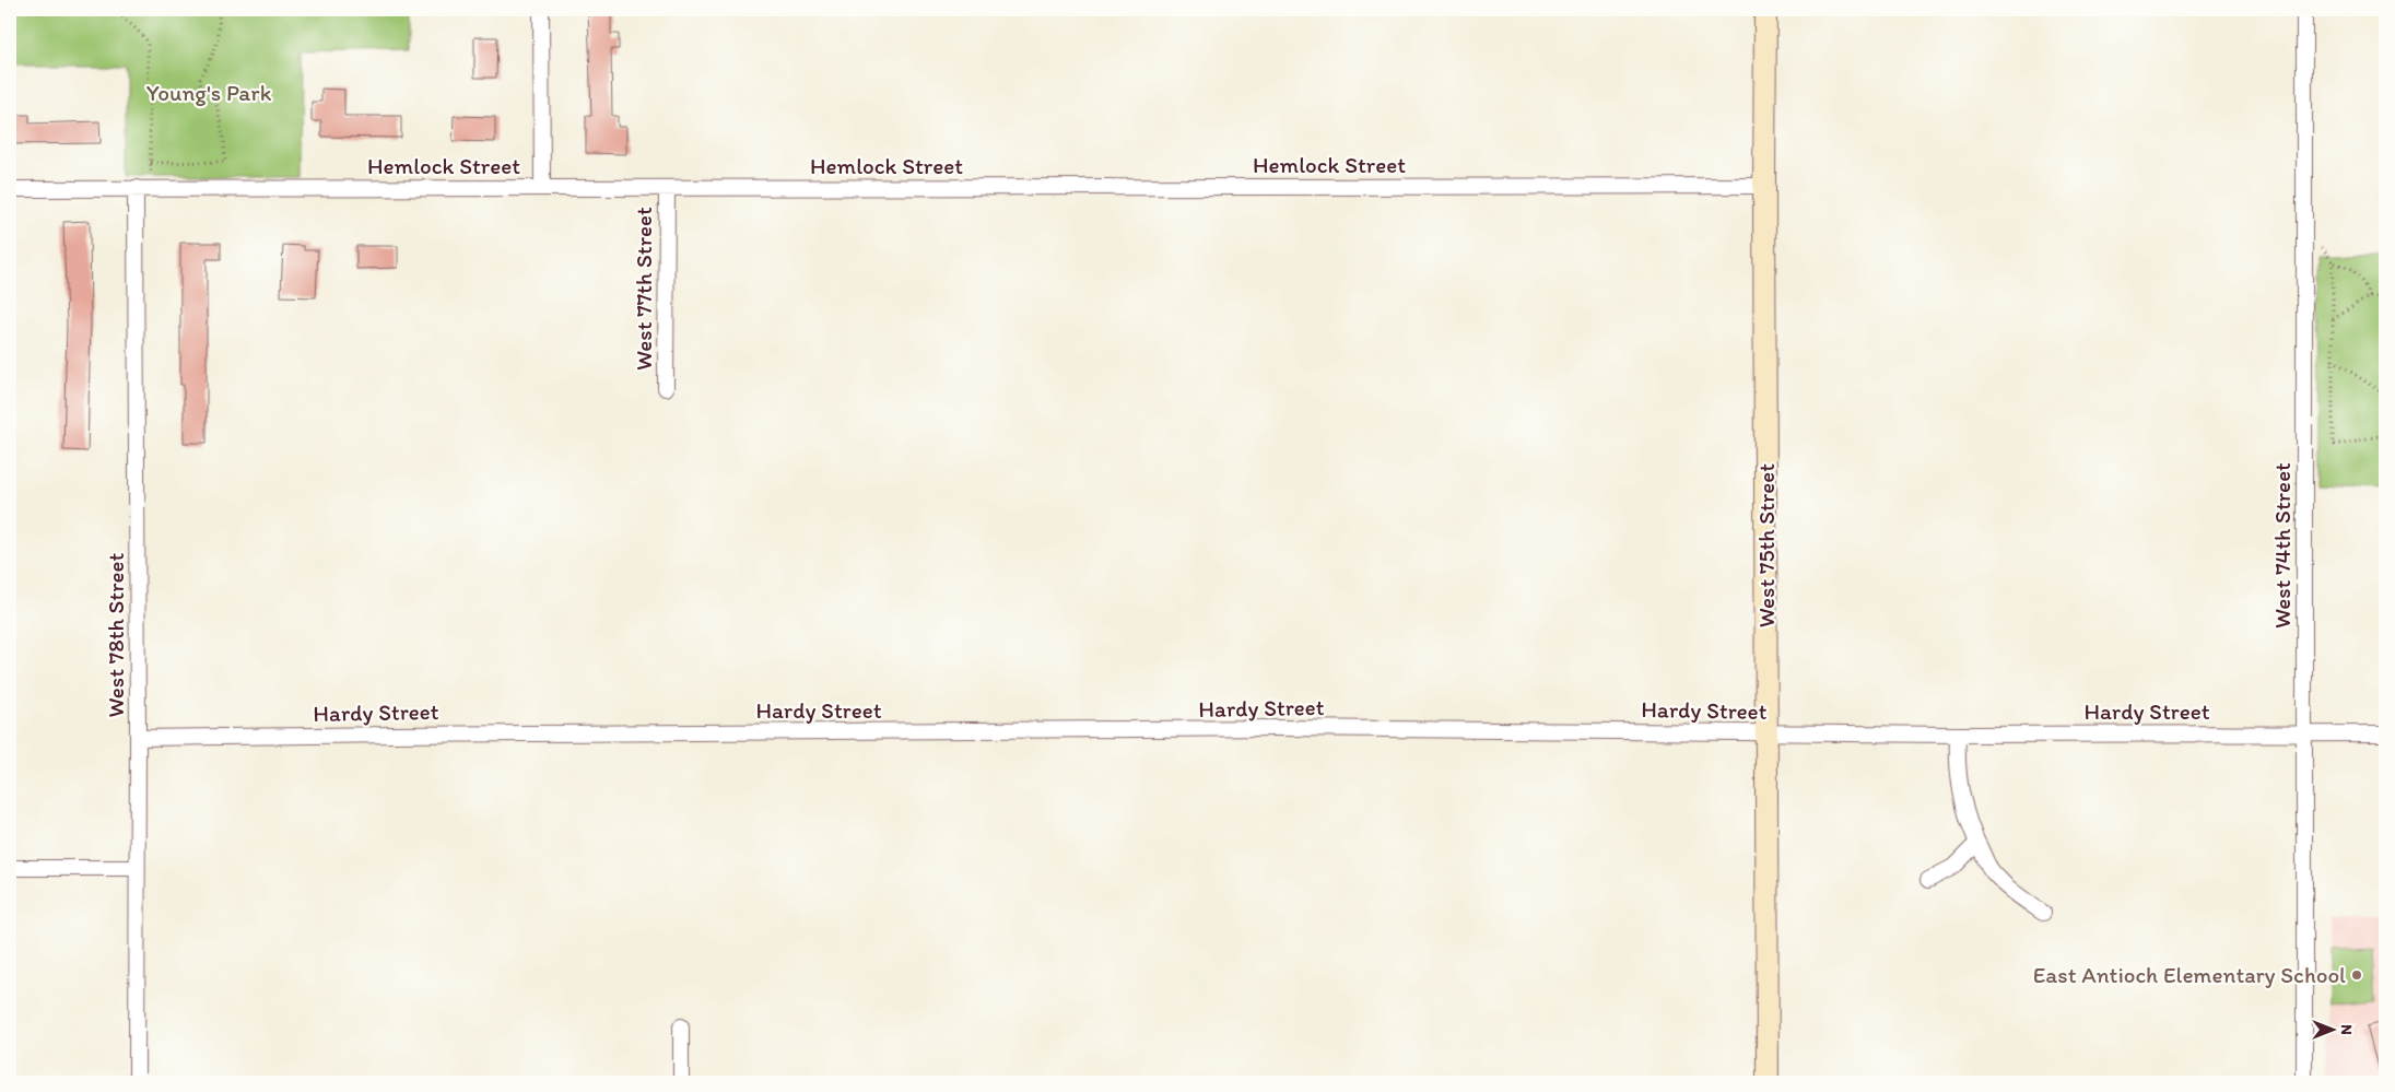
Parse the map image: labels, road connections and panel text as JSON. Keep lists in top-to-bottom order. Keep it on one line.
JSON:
{"streets":{"main road":["West 75th Street"],"street":["Hemlock Street","West 77th Street","West 74th Street","West 78th Street","Hardy Street"]},"crossings":[["Hemlock Street","West 77th Street"],["Hemlock Street","West 75th Street"],["Hemlock Street","West 78th Street"],["West 75th Street","Hardy Street"],["West 74th Street","Hardy Street"],["West 78th Street","Hardy Street"]],"parks":["Young's Park"],"places":["East Antioch Elementary School"],"north":"right"}
